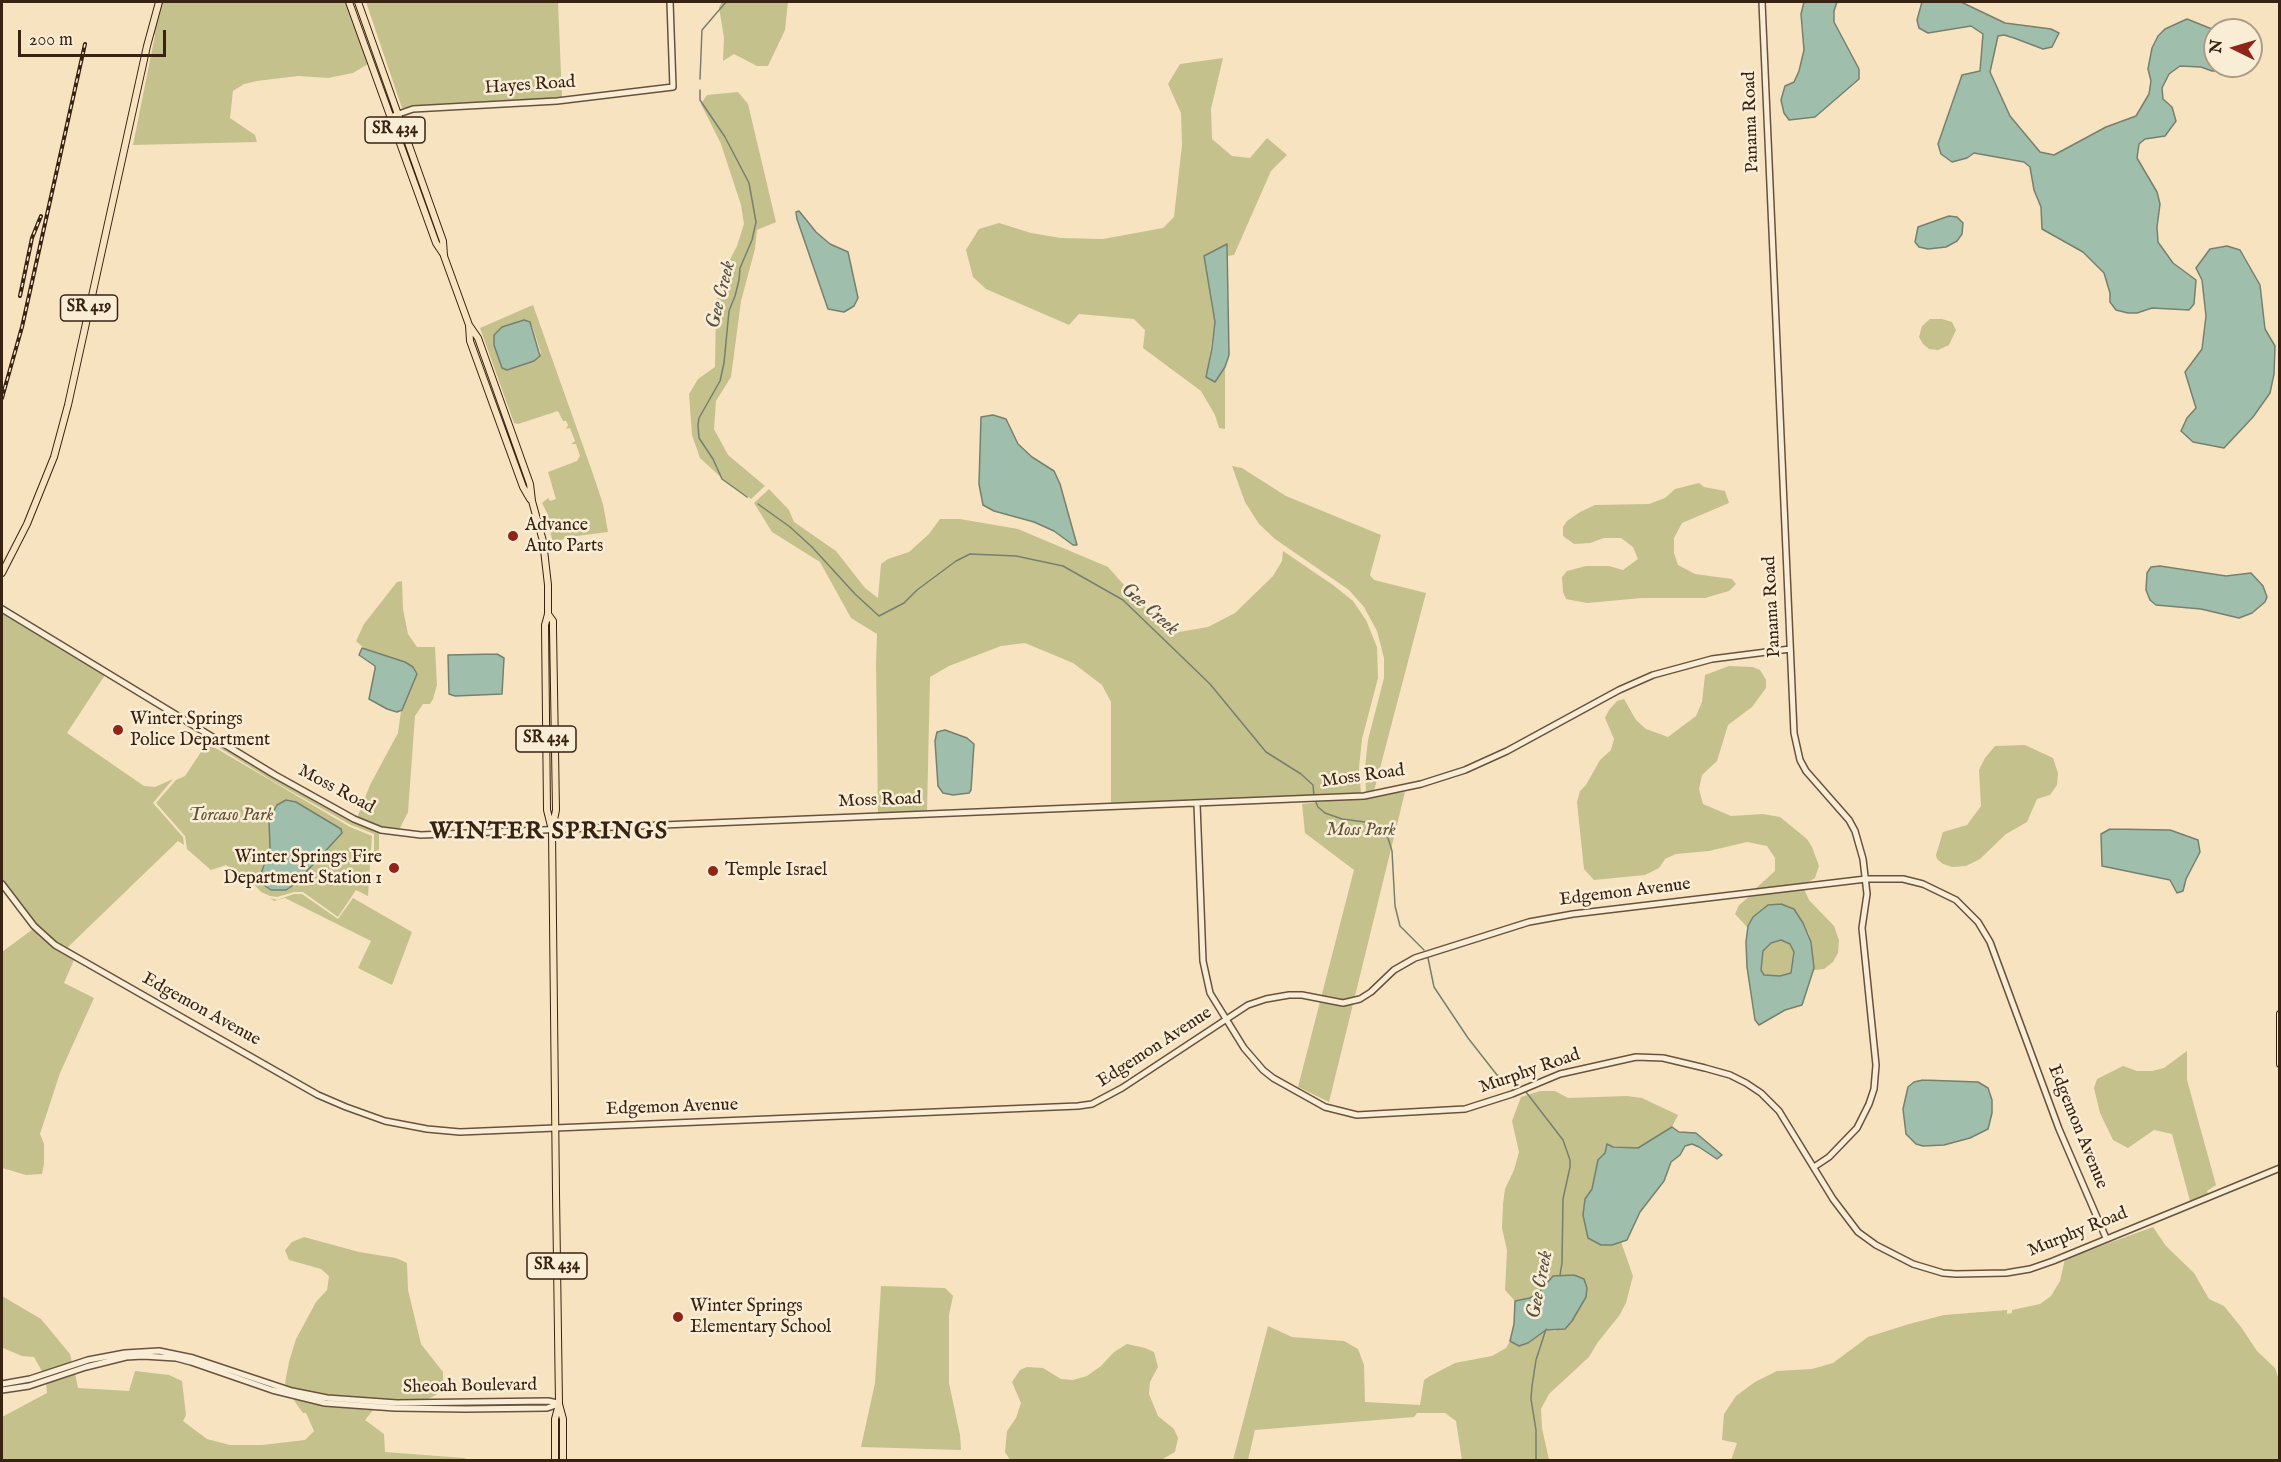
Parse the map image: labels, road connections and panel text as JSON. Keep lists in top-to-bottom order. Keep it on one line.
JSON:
{"streets":{"main road":["SR 434","SR 419"],"street":["Hayes Road","Panama Road","Moss Road","Edgemon Avenue","Murphy Road","Sheoah Boulevard"]},"crossings":[["Hayes Road","SR 434"],["Panama Road","Moss Road"],["Panama Road","Edgemon Avenue"],["Panama Road","Murphy Road"],["SR 434","Moss Road"],["SR 434","Edgemon Avenue"],["SR 434","Sheoah Boulevard"],["Moss Road","Murphy Road"],["Edgemon Avenue","Murphy Road"]],"districts":["WINTER SPRINGS"],"water":["Gee Creek"],"parks":["Torcaso Park","Moss Park"],"places":["Advance Auto Parts","Winter Springs Police Department","Winter Springs Fire Department Station 1","Temple Israel","Winter Springs Elementary School"],"scale_bar":"200 m","north":"left"}
